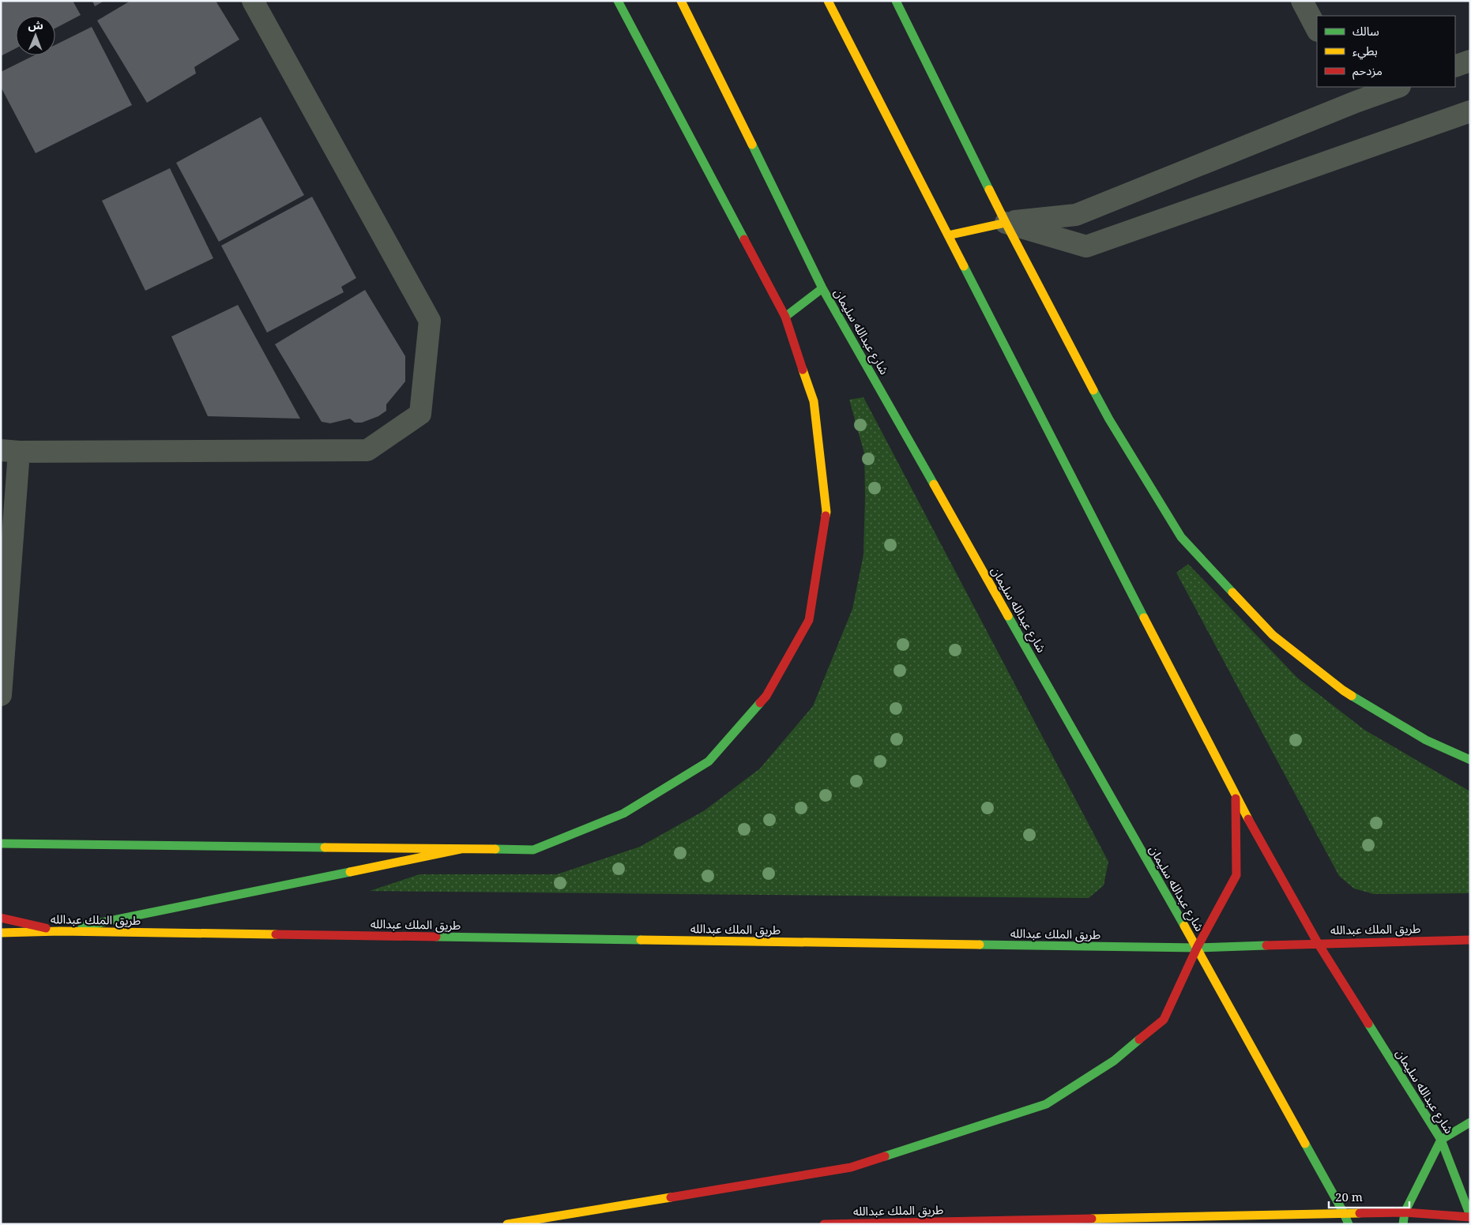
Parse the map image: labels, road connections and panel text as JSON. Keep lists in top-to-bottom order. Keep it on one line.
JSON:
{"streets":{"main road":["شارع عبدالله سليمان","طريق الملك عبدالله"]},"crossings":[["شارع عبدالله سليمان","طريق الملك عبدالله"]],"legend":["سالك","بطيء","مزدحم"],"scale_bar":"20 m","north":"top"}
